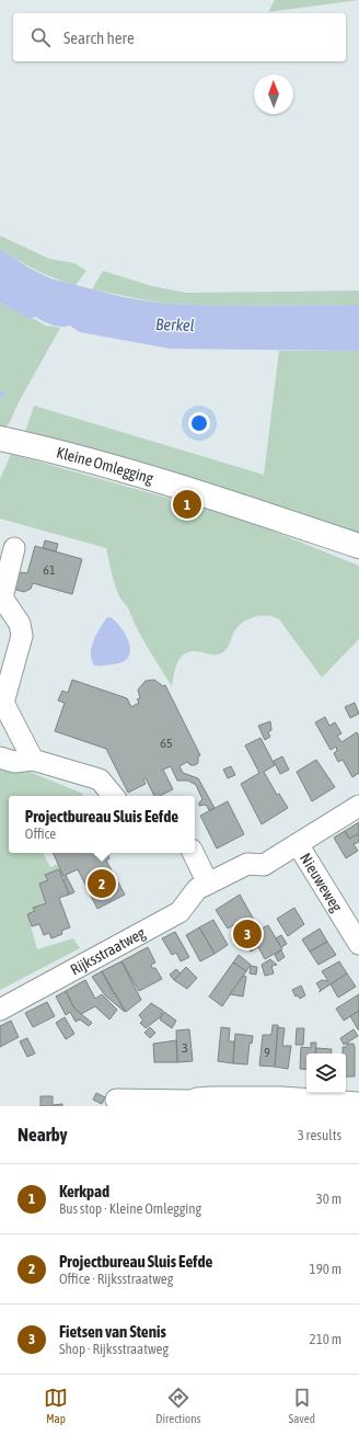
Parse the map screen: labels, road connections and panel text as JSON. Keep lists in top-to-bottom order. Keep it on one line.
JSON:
{"streets":{"main road":["Kleine Omlegging"],"street":["Nieuweweg","Rijksstraatweg"]},"crossings":[["Nieuweweg","Rijksstraatweg"]],"water":["Berkel"],"house_numbers":["61","65","3","9"],"north":"top","page":{"search":"Search here","pins":["1","2","3"],"popup":["Projectbureau Sluis Eefde","Office"],"heading":["Nearby","3 results"],"list":[{"mark":"1","name":"Kerkpad","note":"Bus stop · Kleine Omlegging","value":"30 m"},{"mark":"2","name":"Projectbureau Sluis Eefde","note":"Office · Rijksstraatweg","value":"190 m"},{"mark":"3","name":"Fietsen van Stenis","note":"Shop · Rijksstraatweg","value":"210 m"}],"nav":["Map","Directions","Saved"]}}
